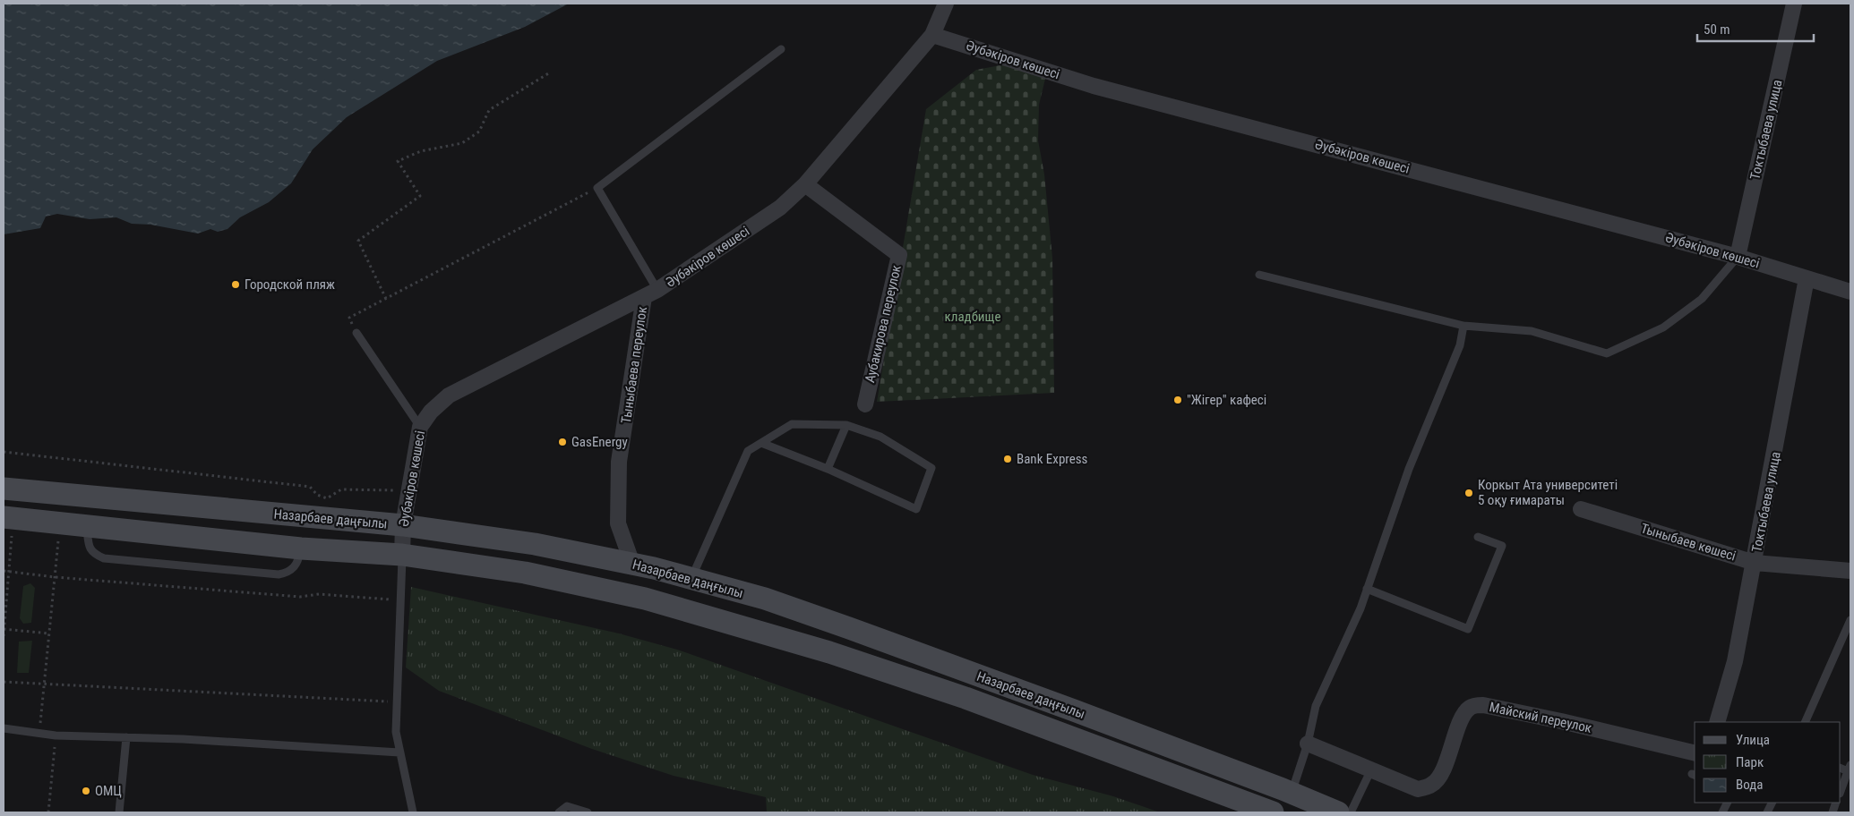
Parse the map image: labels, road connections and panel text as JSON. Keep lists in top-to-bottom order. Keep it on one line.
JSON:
{"streets":{"main road":["Назарбаев даңғылы"],"street":["Әубәкіров көшесі","Токтыбаева улица","Аубакирова переулок","Тыныбаева переулок","Тыныбаев көшесі","Майский переулок"]},"crossings":[["Әубәкіров көшесі","Токтыбаева улица"],["Әубәкіров көшесі","Аубакирова переулок"],["Әубәкіров көшесі","Тыныбаева переулок"],["Әубәкіров көшесі","Назарбаев даңғылы"],["Токтыбаева улица","Тыныбаев көшесі"],["Тыныбаева переулок","Назарбаев даңғылы"]],"parks":["кладбище"],"places":["Городской пляж","\"Жігер\" кафесі","GasEnergy","Bank Express","Коркыт Ата университеті 5 оқу ғимараты","ОМЦ"],"legend":["Улица","Парк","Вода"],"scale_bar":"50 m"}
